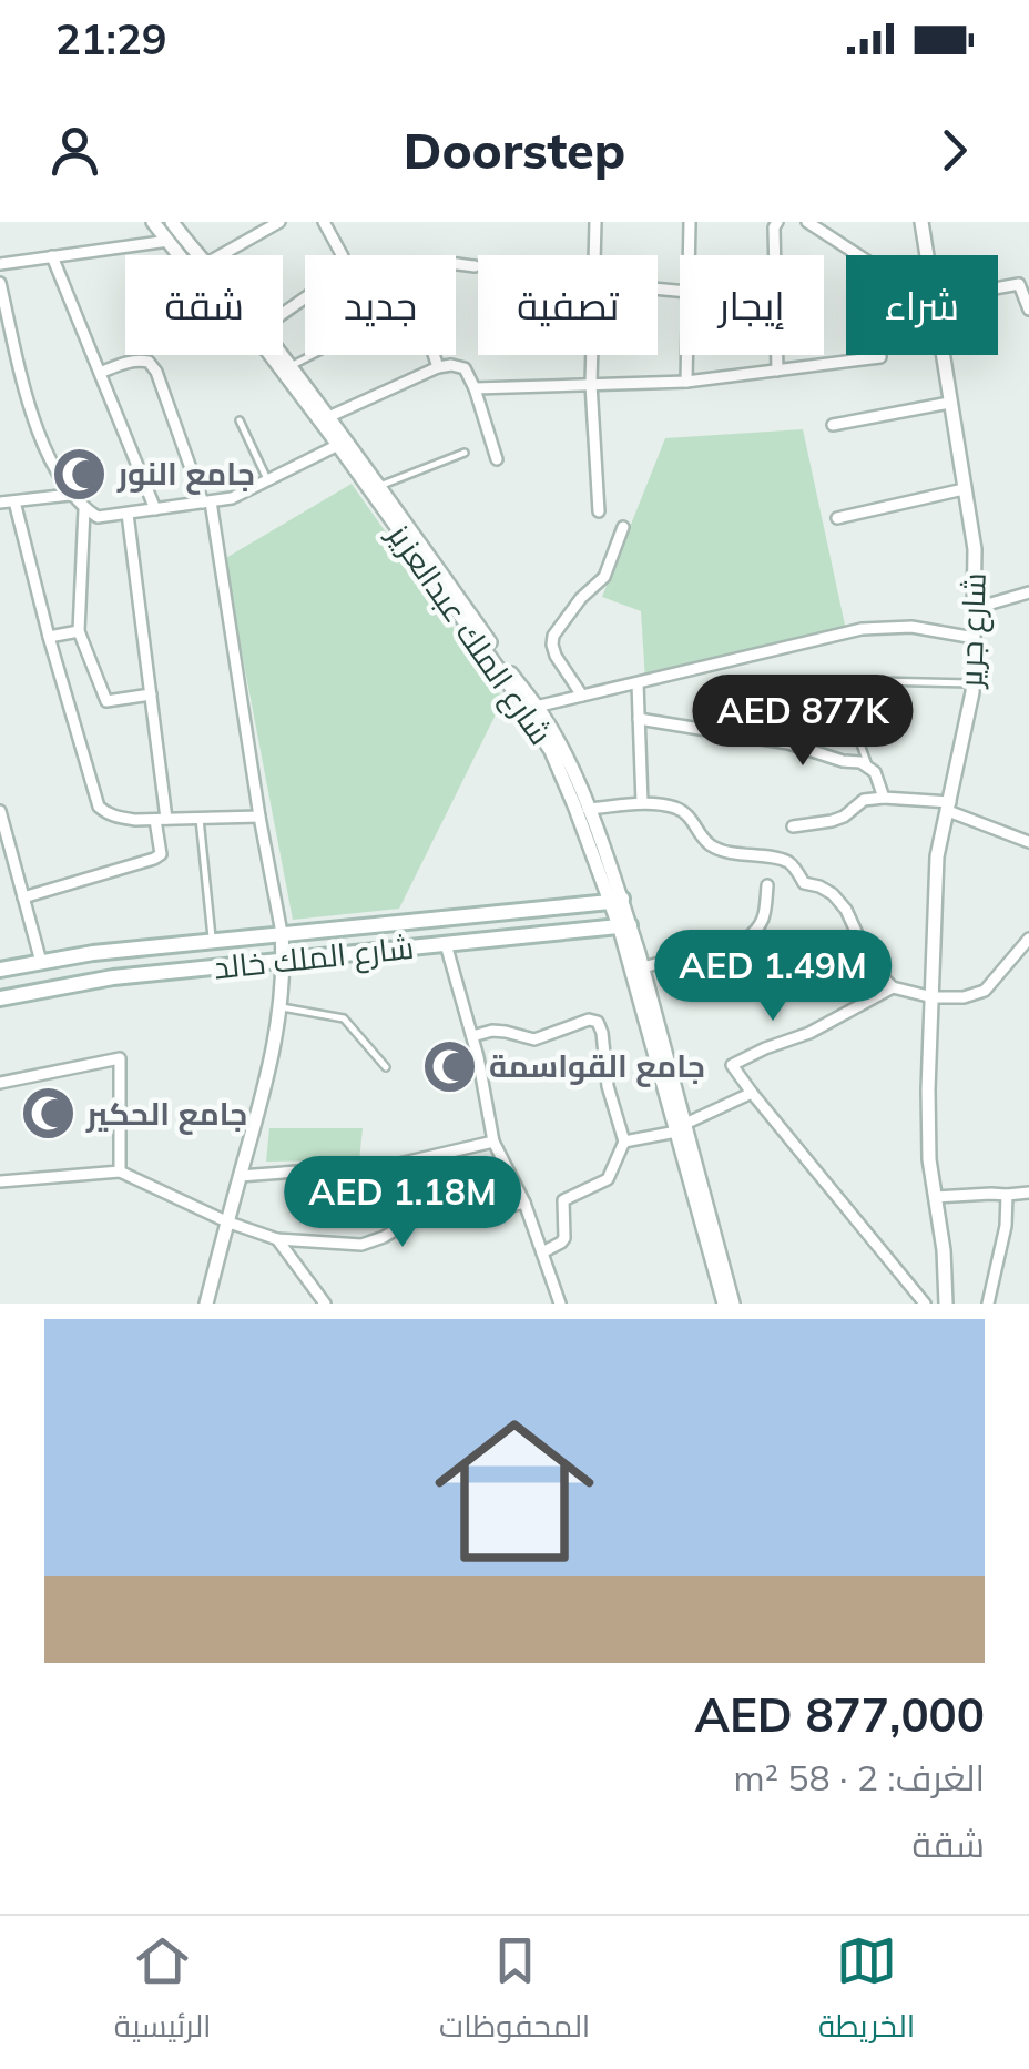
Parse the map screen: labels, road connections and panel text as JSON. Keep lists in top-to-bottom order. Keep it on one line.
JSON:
{"streets":{"main road":["شارع الملك خالد"],"street":["شارع جرير","شارع الملك عبدالعزيز"]},"crossings":[["شارع الملك عبدالعزيز","شارع الملك خالد"]],"places":{"mosque":["جامع النور","جامع القواسمة","جامع الحكير"]},"page":{"status":"21:29","header":"Doorstep","chip":["شراء","إيجار","تصفية","جديد","شقة"],"price":["AED 877K","AED 1.49M","AED 1.18M"],"list":[{"name":"AED 877,000","note":"الغرف: 2 · 58 m² · شقة"}],"tabs":["الخريطة","المحفوظات","الرئيسية"]}}
